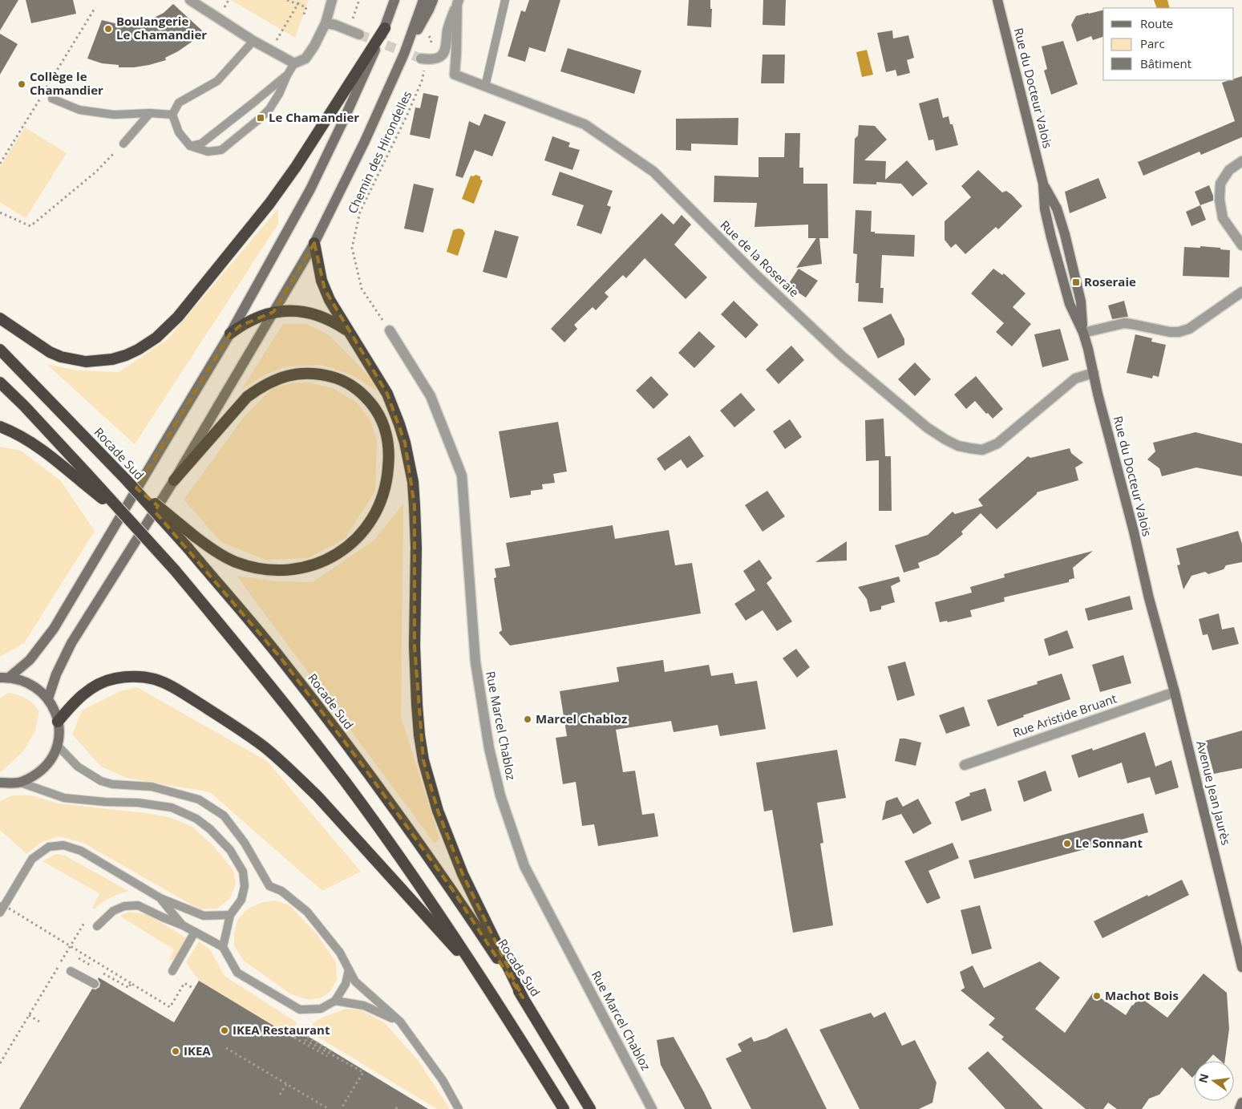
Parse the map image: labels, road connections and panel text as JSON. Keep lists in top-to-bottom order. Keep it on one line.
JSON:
{"streets":{"highway":["Rocade Sud"],"main road":["Rue du Docteur Valois","Avenue Jean Jaurès"],"street":["Rue de la Roseraie","Rue Aristide Bruant","Rue Marcel Chabloz"],"path":["Chemin des Hirondelles"]},"crossings":[["Rue du Docteur Valois","Rue de la Roseraie"],["Rue du Docteur Valois","Avenue Jean Jaurès"],["Chemin des Hirondelles","Rue Marcel Chabloz"],["Rue Aristide Bruant","Avenue Jean Jaurès"]],"places":{"other":["Boulangerie Le Chamandier","Collège le Chamandier","Marcel Chabloz","Le Sonnant","Machot Bois","IKEA Restaurant","IKEA"],"transit":["Le Chamandier","Roseraie"]},"legend":["Route","Parc","Bâtiment"],"north":"left"}
